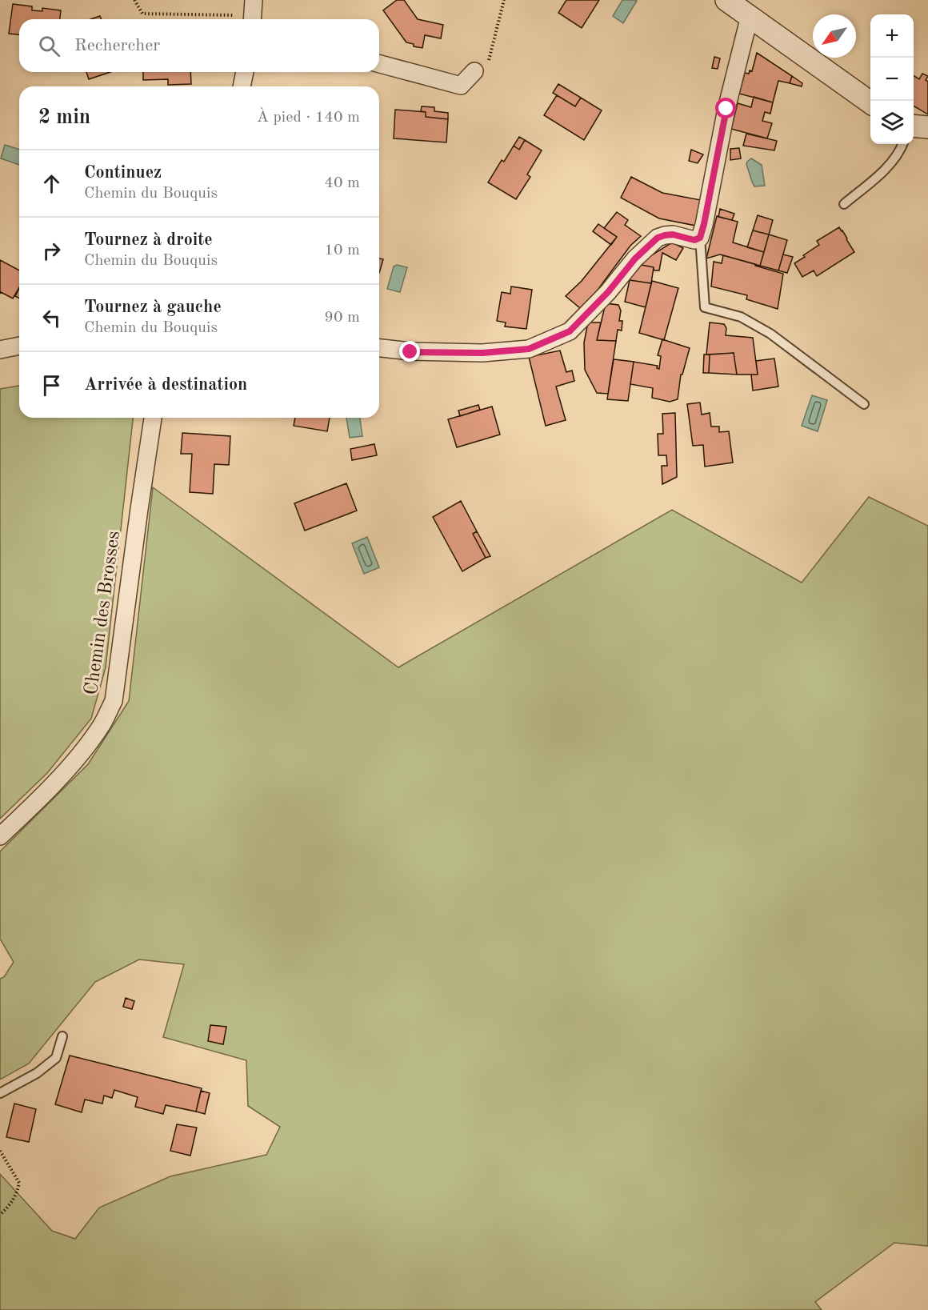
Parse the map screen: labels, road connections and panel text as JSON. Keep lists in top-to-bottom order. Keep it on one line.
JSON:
{"streets":{"street":["Chemin des Brosses"]},"north":"bottom left","page":{"map_buttons":["+","−"],"search":"Rechercher","heading":["2 min","À pied · 140 m"],"list":[["Continuez","Chemin du Bouquis","40 m"],["Tournez à droite","Chemin du Bouquis","10 m"],["Tournez à gauche","Chemin du Bouquis","90 m"],"Arrivée à destination"]}}
